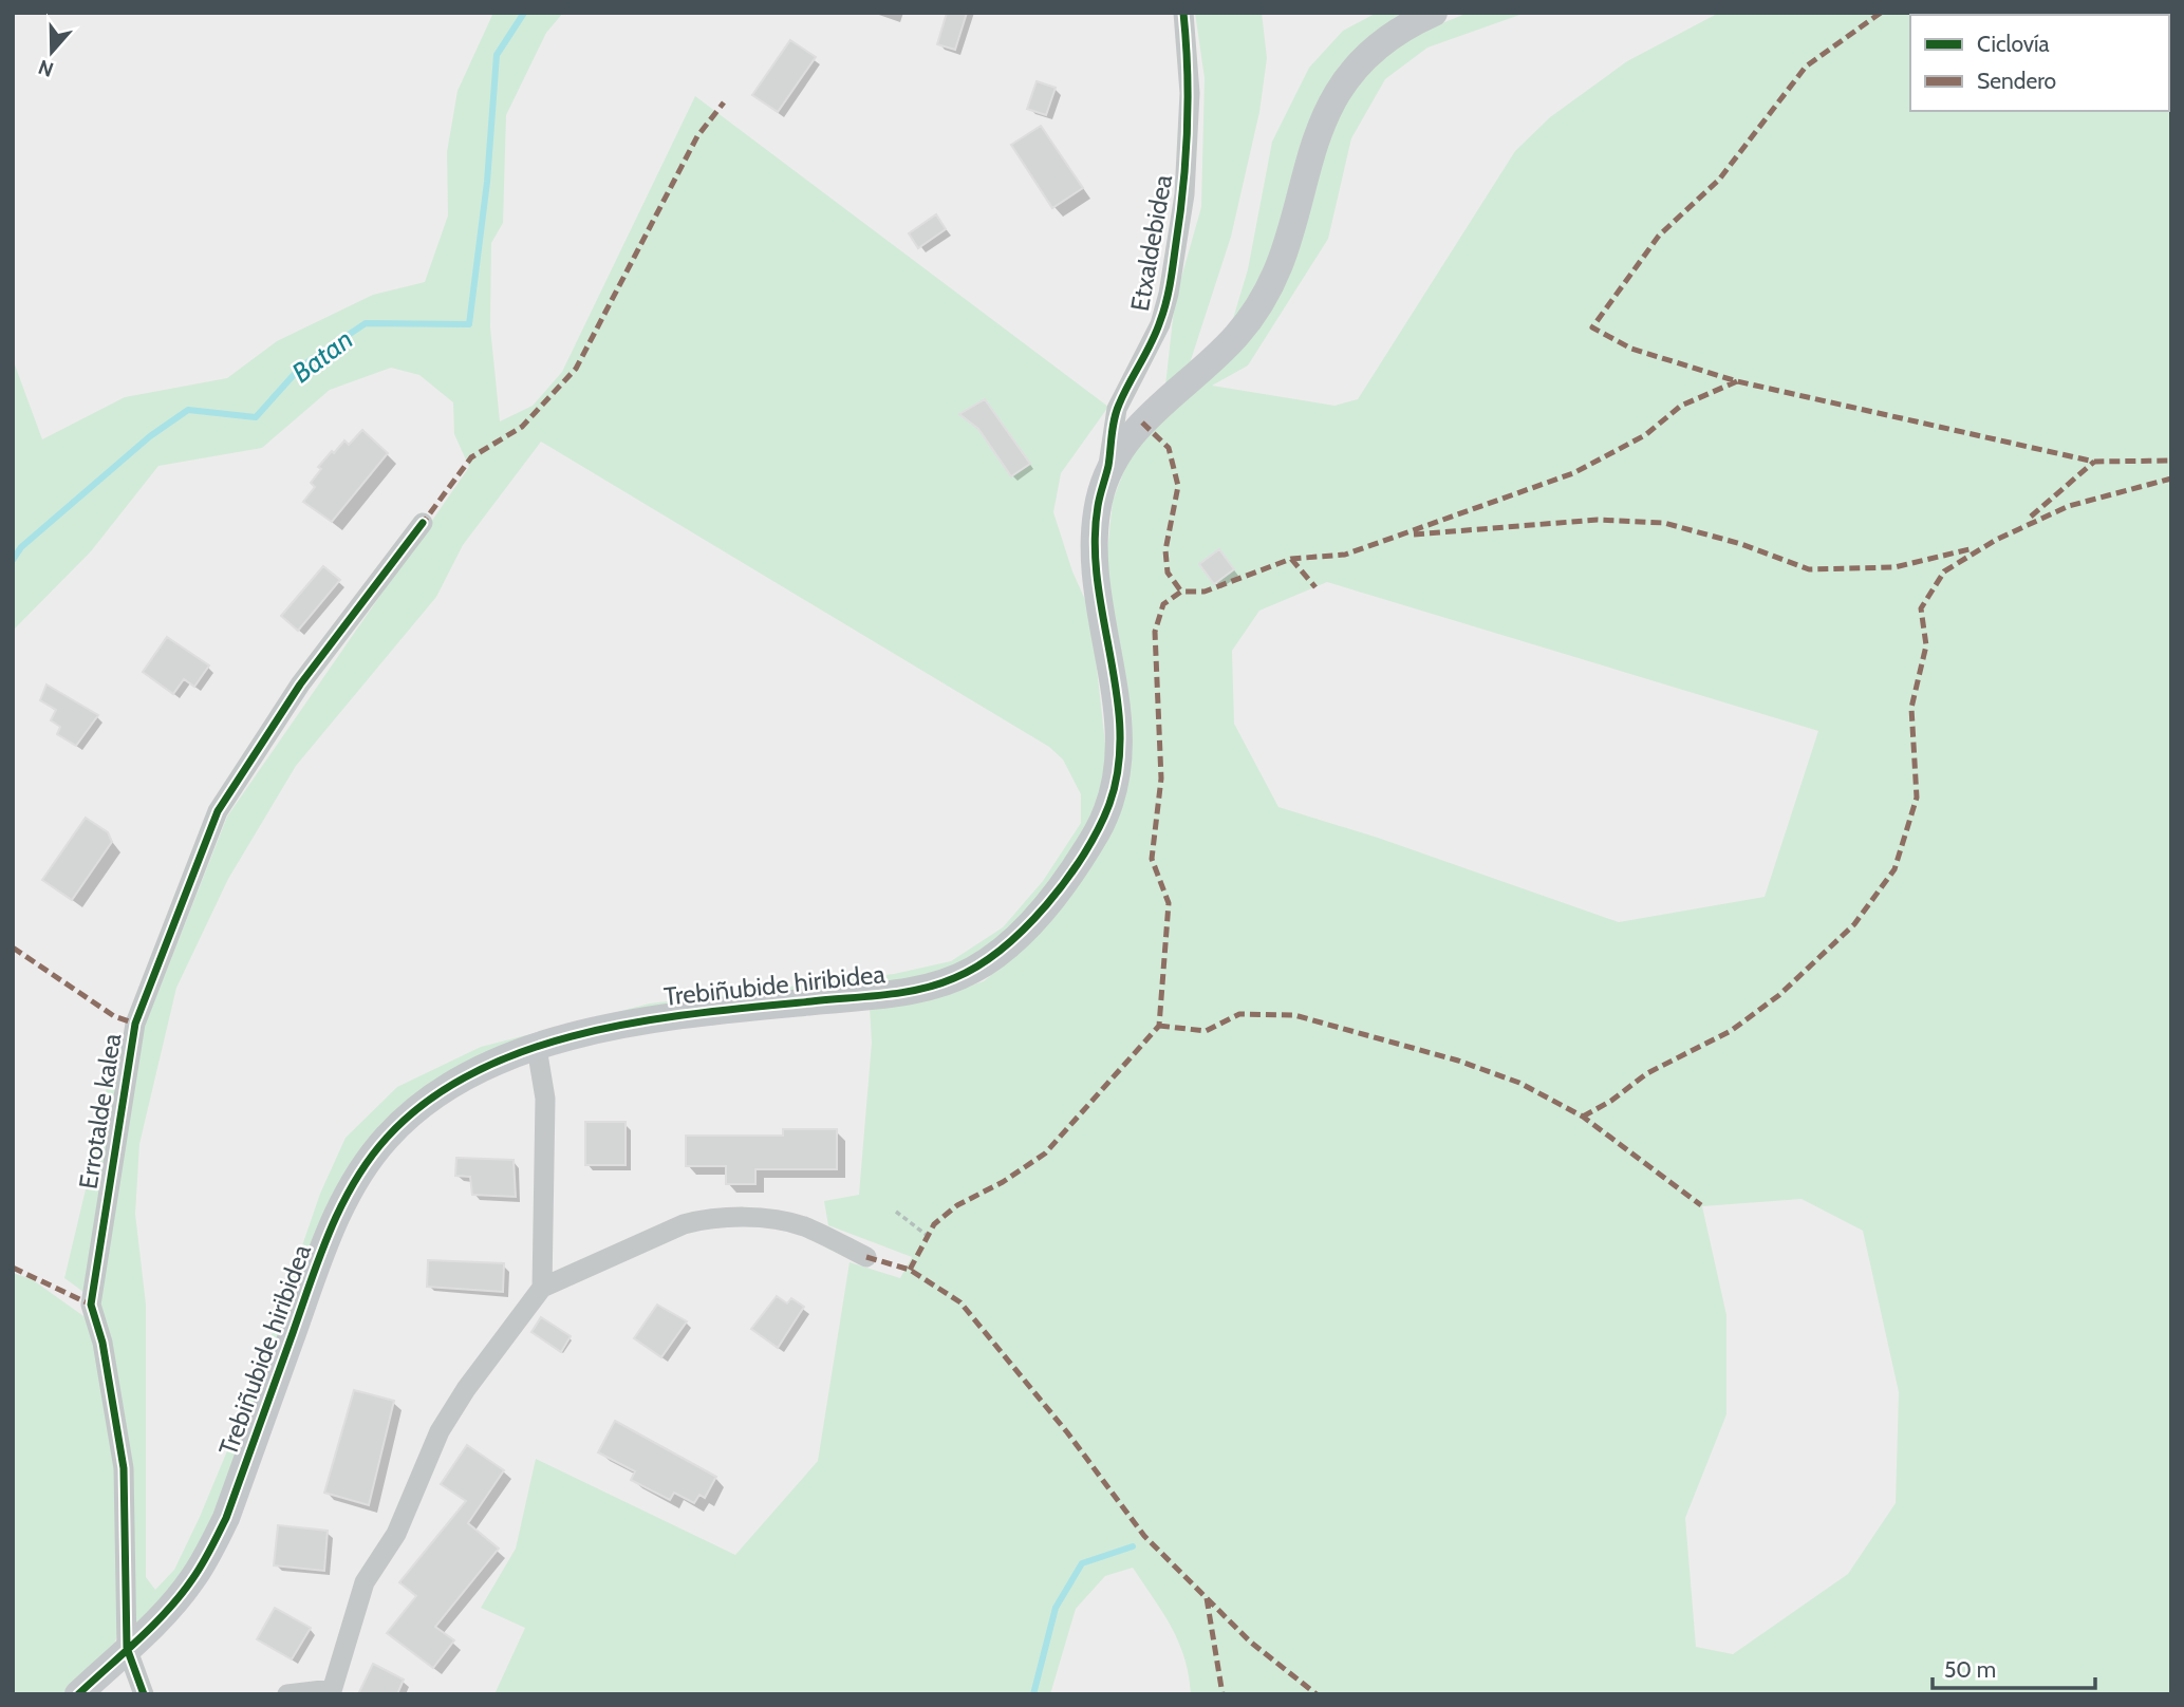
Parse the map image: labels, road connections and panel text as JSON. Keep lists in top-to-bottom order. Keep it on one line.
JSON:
{"streets":{"street":["Etxaldebidea","Trebiñubide hiribidea","Errotalde kalea"]},"crossings":[["Etxaldebidea","Trebiñubide hiribidea"],["Trebiñubide hiribidea","Errotalde kalea"]],"water":["Batan"],"legend":["Ciclovía","Sendero"],"scale_bar":"50 m","north":"bottom"}
